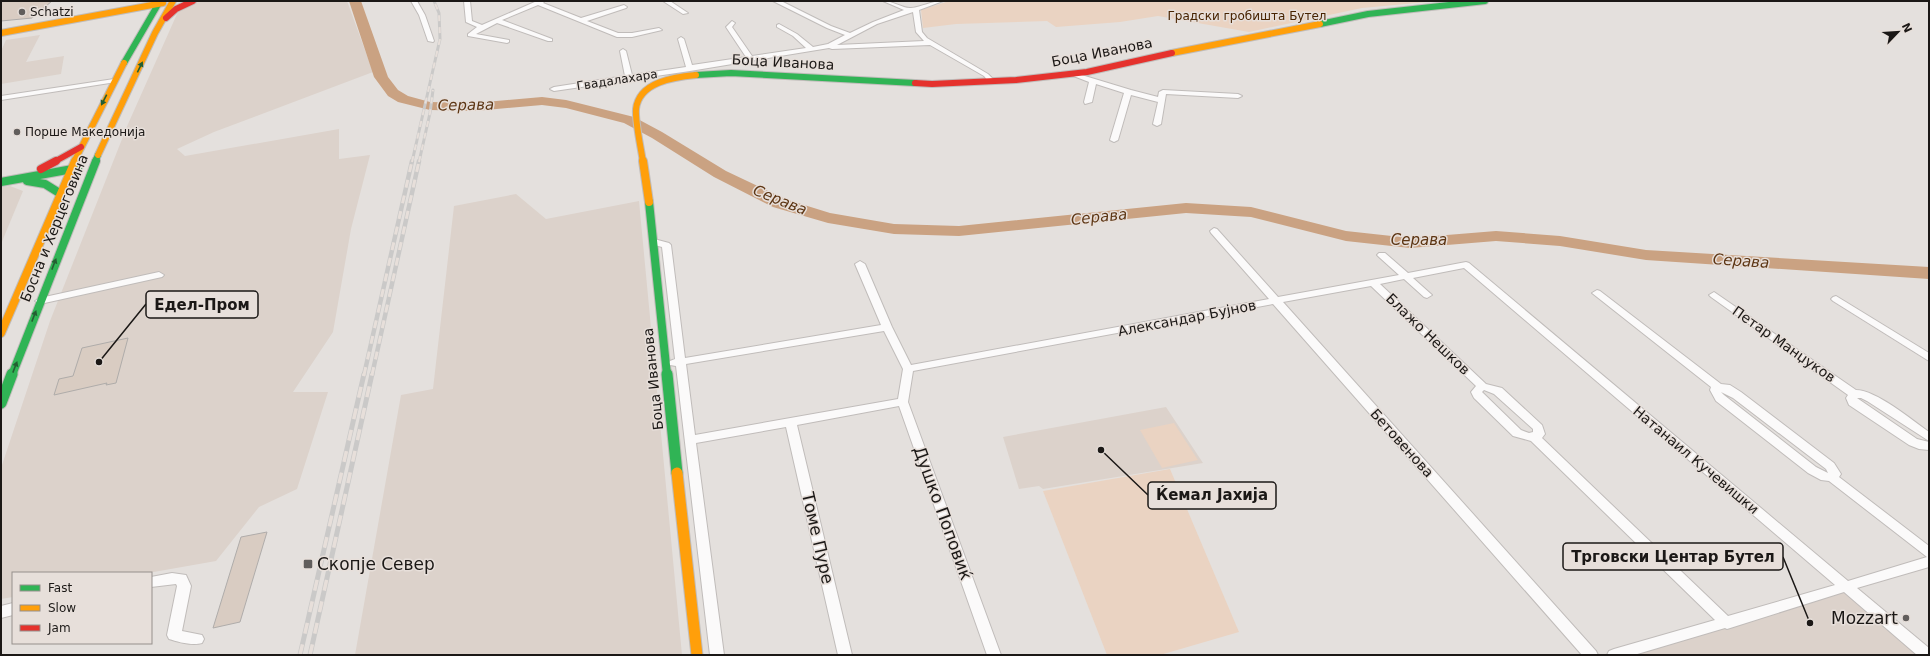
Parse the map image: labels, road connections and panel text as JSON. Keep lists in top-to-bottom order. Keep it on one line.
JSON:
{"streets":{"street":["Боца Иванова","Гвадалахара","Босна и Херцеговина","Александар Бујнов","Блажо Нешков","Петар Манџуков","Бетовенова","Натанаил Кучевишки","Душко Поповиќ","Томе Пуре"]},"crossings":[["Боца Иванова","Гвадалахара"],["Александар Бујнов","Блажо Нешков"],["Александар Бујнов","Бетовенова"],["Александар Бујнов","Натанаил Кучевишки"],["Александар Бујнов","Душко Поповиќ"]],"water":["Серава"],"parks":["Градски гробишта Бутел"],"places":{"other":["Schatzi","Порше Македонија","Едел-Пром","Ќемал Јахија","Mozzart","Трговски Центар Бутел"],"transit":["Скопје Север"]},"legend":["Fast","Slow","Jam"],"north":"top right"}
